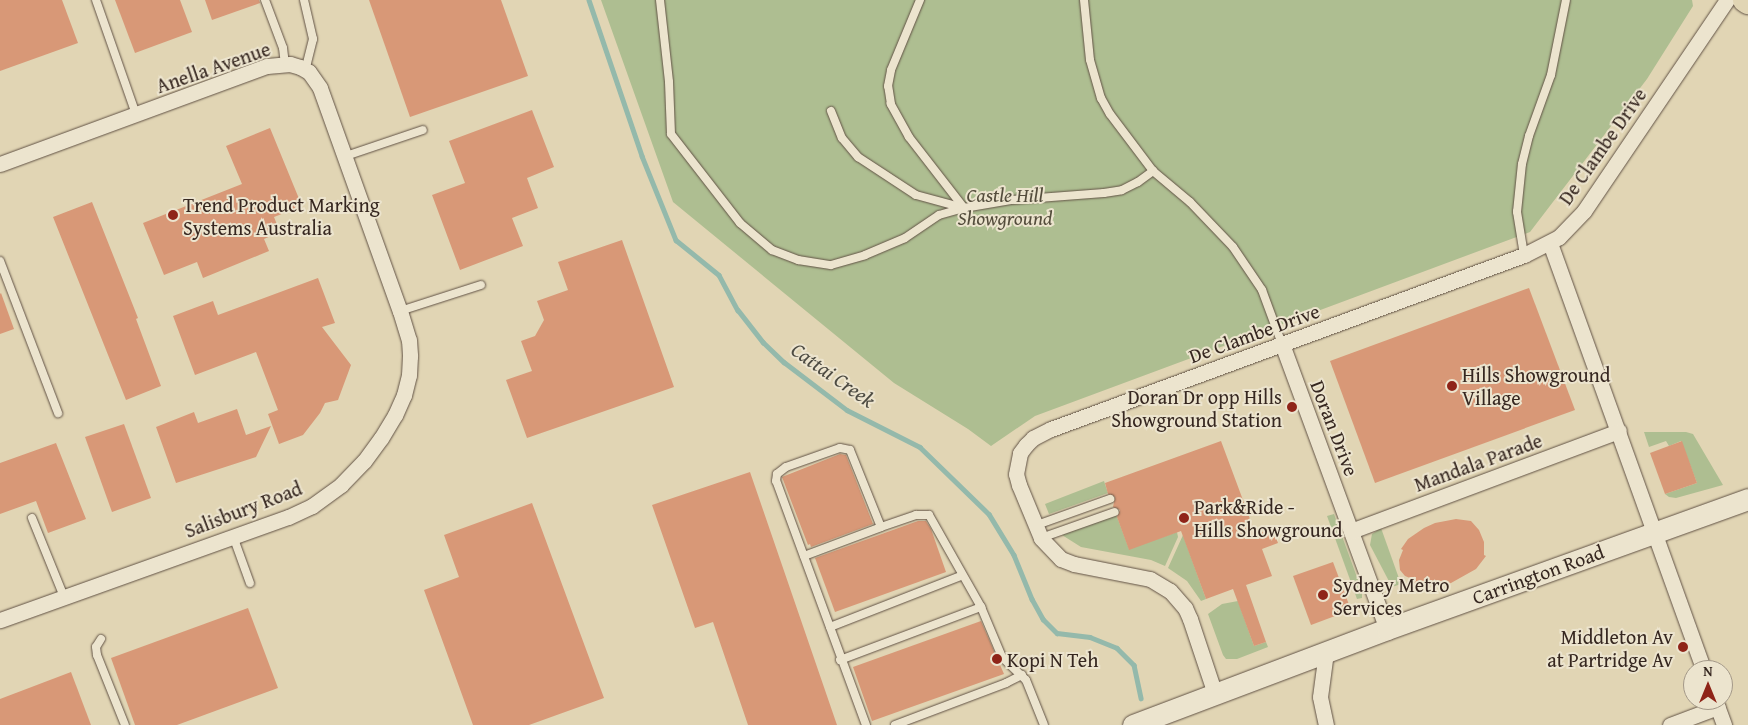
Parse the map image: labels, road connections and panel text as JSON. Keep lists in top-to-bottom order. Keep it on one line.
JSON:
{"streets":{"main road":["Carrington Road"],"street":["Anella Avenue","De Clambe Drive","Doran Drive","Mandala Parade","Salisbury Road"]},"crossings":[["De Clambe Drive","Doran Drive"],["De Clambe Drive","Carrington Road"],["Doran Drive","Mandala Parade"],["Doran Drive","Carrington Road"]],"water":["Cattai Creek"],"parks":["Castle Hill Showground"],"places":["Trend Product Marking Systems Australia","Hills Showground Village","Doran Dr opp Hills Showground Station","Park&Ride - Hills Showground","Sydney Metro Services","Middleton Av at Partridge Av","Kopi N Teh"],"north":"top"}
